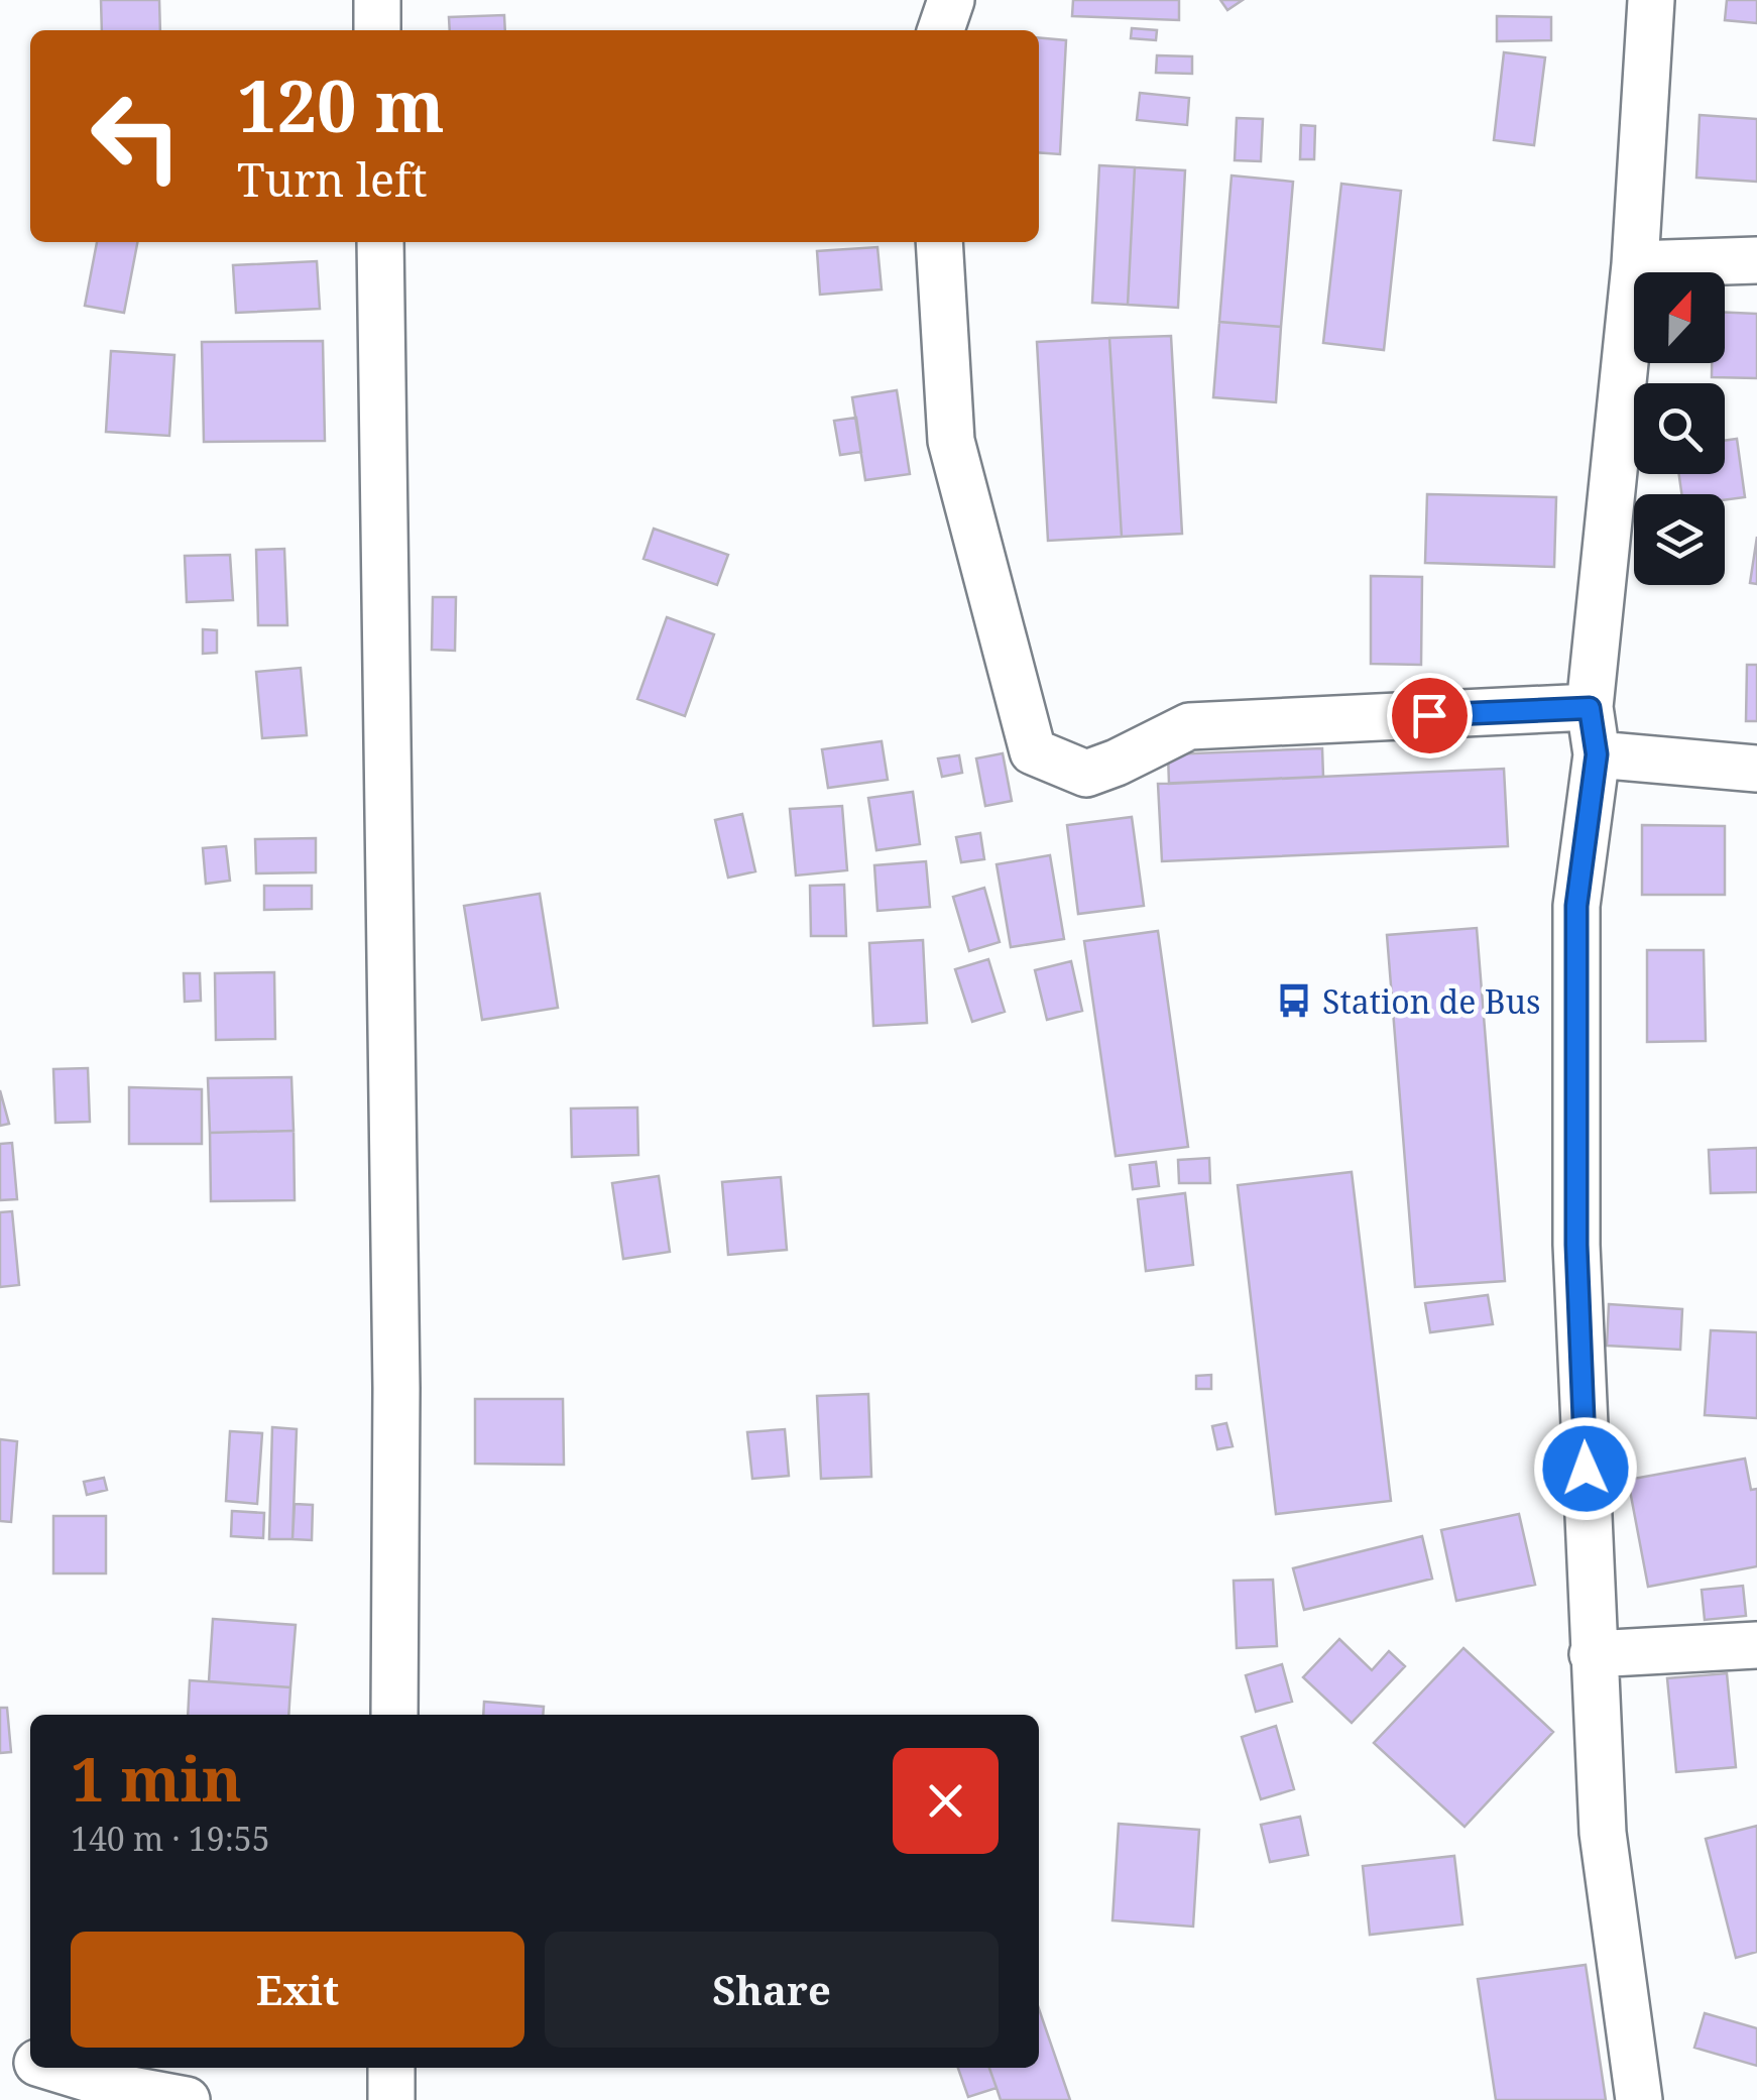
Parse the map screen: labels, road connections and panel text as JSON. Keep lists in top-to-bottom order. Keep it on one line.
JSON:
{"places":{"bus stop":["Station de Bus"]},"north":"top","page":{"turn":["120 m","Turn left"],"heading":["1 min","140 m · 19:55"],"buttons":["Exit","Share"]}}
